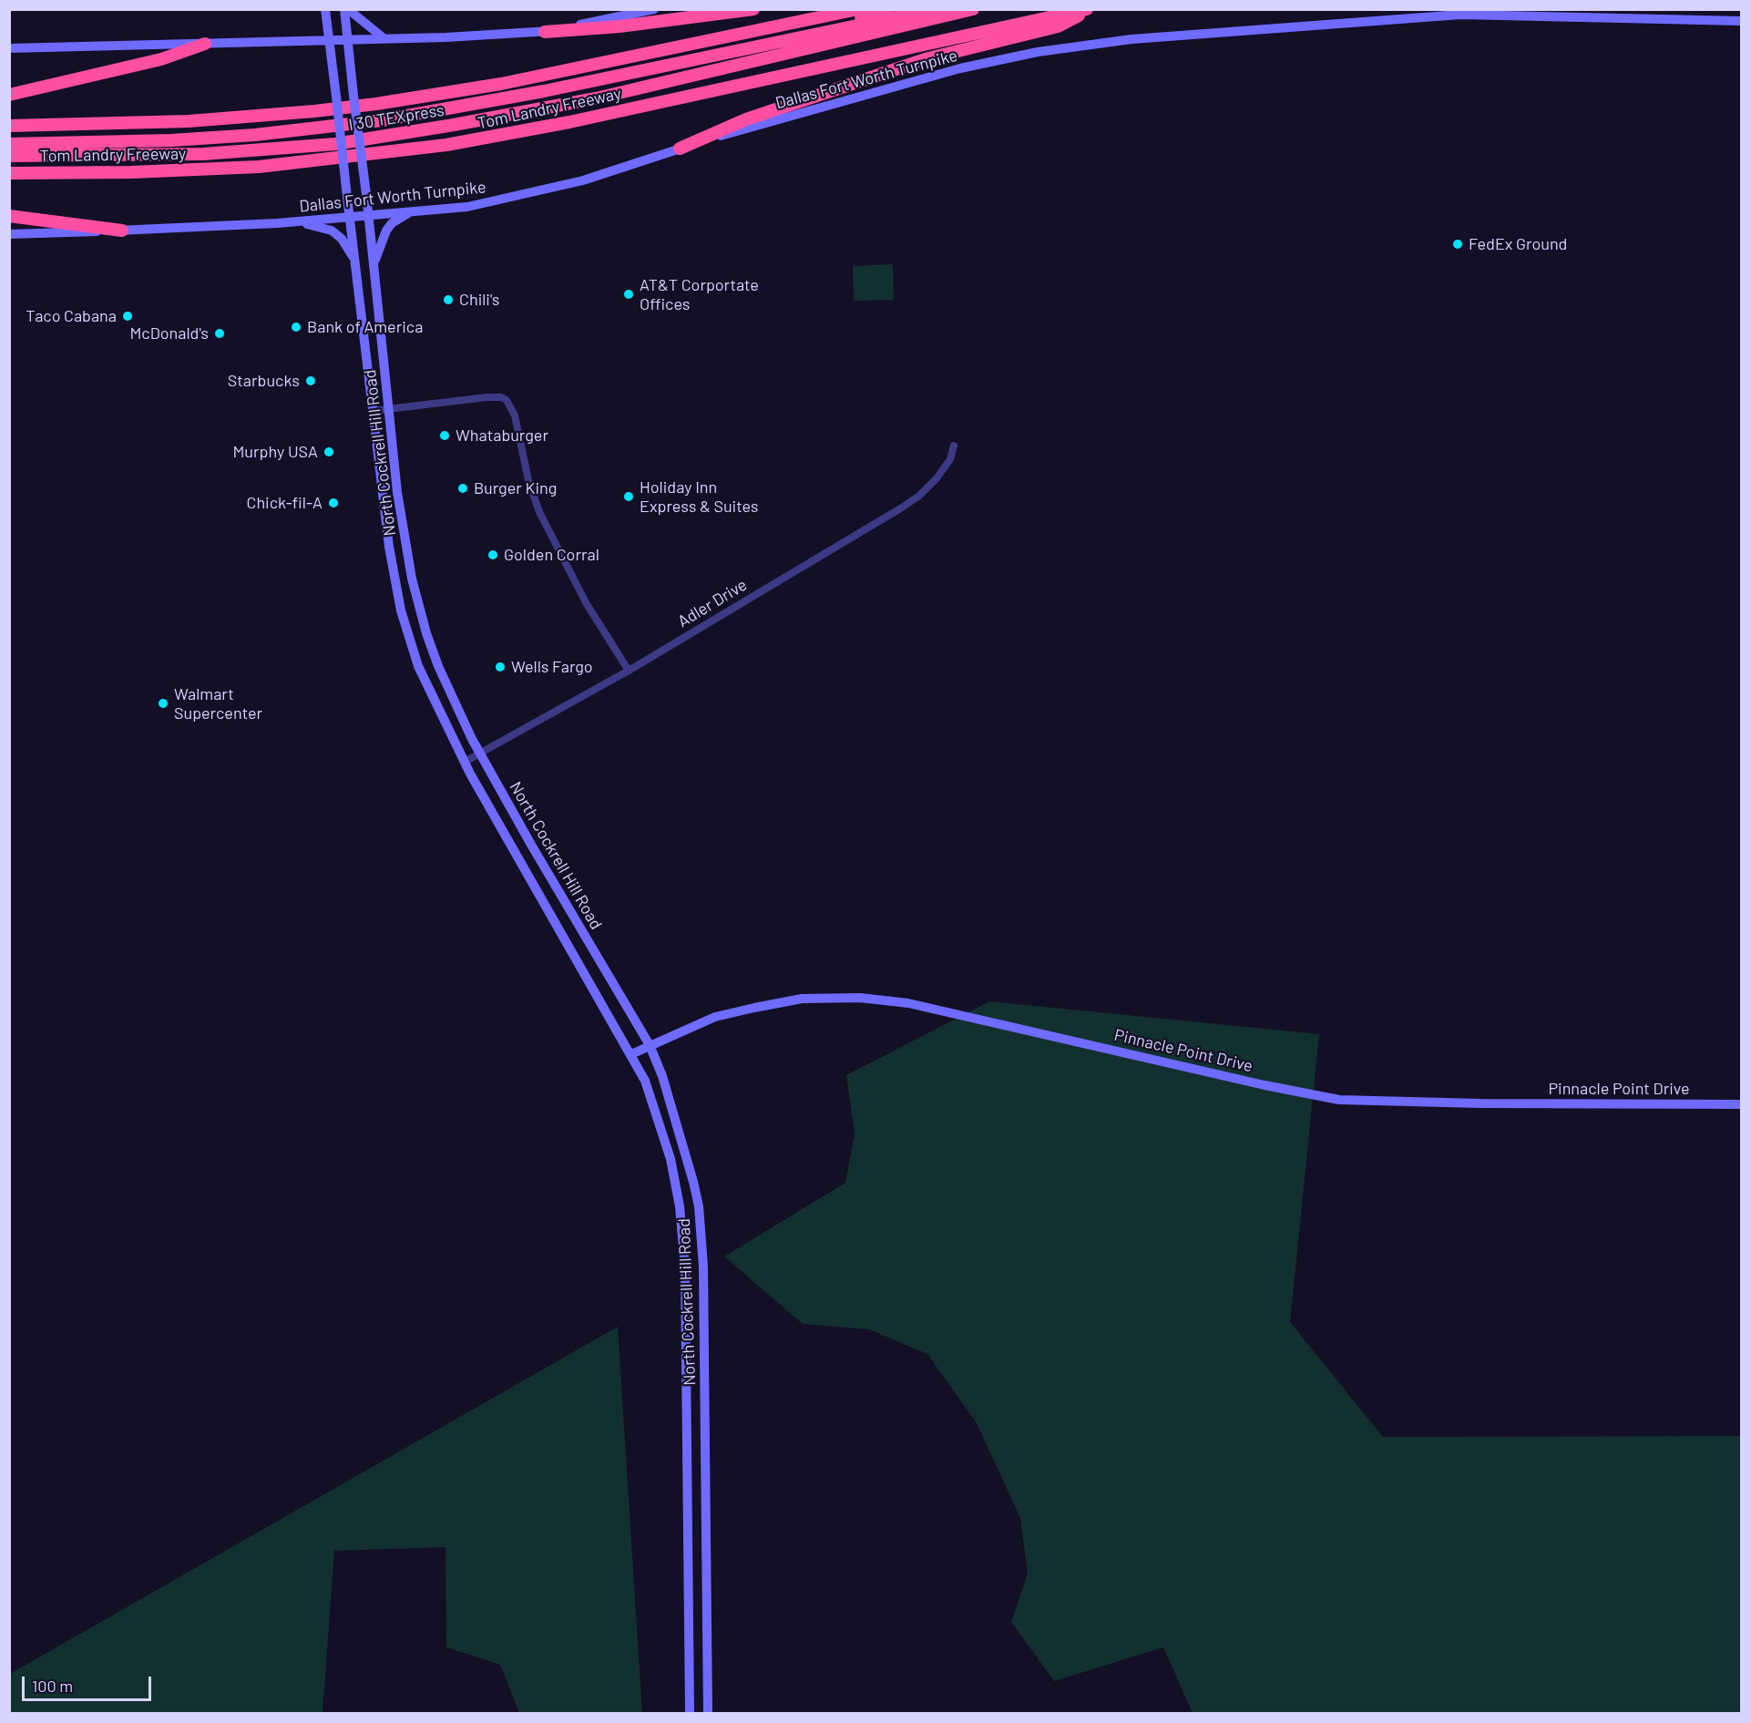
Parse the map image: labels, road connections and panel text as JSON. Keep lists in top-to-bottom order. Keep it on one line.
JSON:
{"streets":{"highway":["Tom Landry Freeway","I 30 TEXpress"],"main road":["Dallas Fort Worth Turnpike","North Cockrell Hill Road","Pinnacle Point Drive"],"street":["Adler Drive"]},"crossings":[["Dallas Fort Worth Turnpike","North Cockrell Hill Road"],["North Cockrell Hill Road","Adler Drive"],["North Cockrell Hill Road","Pinnacle Point Drive"]],"places":["FedEx Ground","AT&T Corportate Offices","Chili's","Taco Cabana","Bank of America","McDonald's","Starbucks","Whataburger","Murphy USA","Burger King","Holiday Inn Express & Suites","Chick-fil-A","Golden Corral","Wells Fargo","Walmart Supercenter"],"scale_bar":"100 m"}
